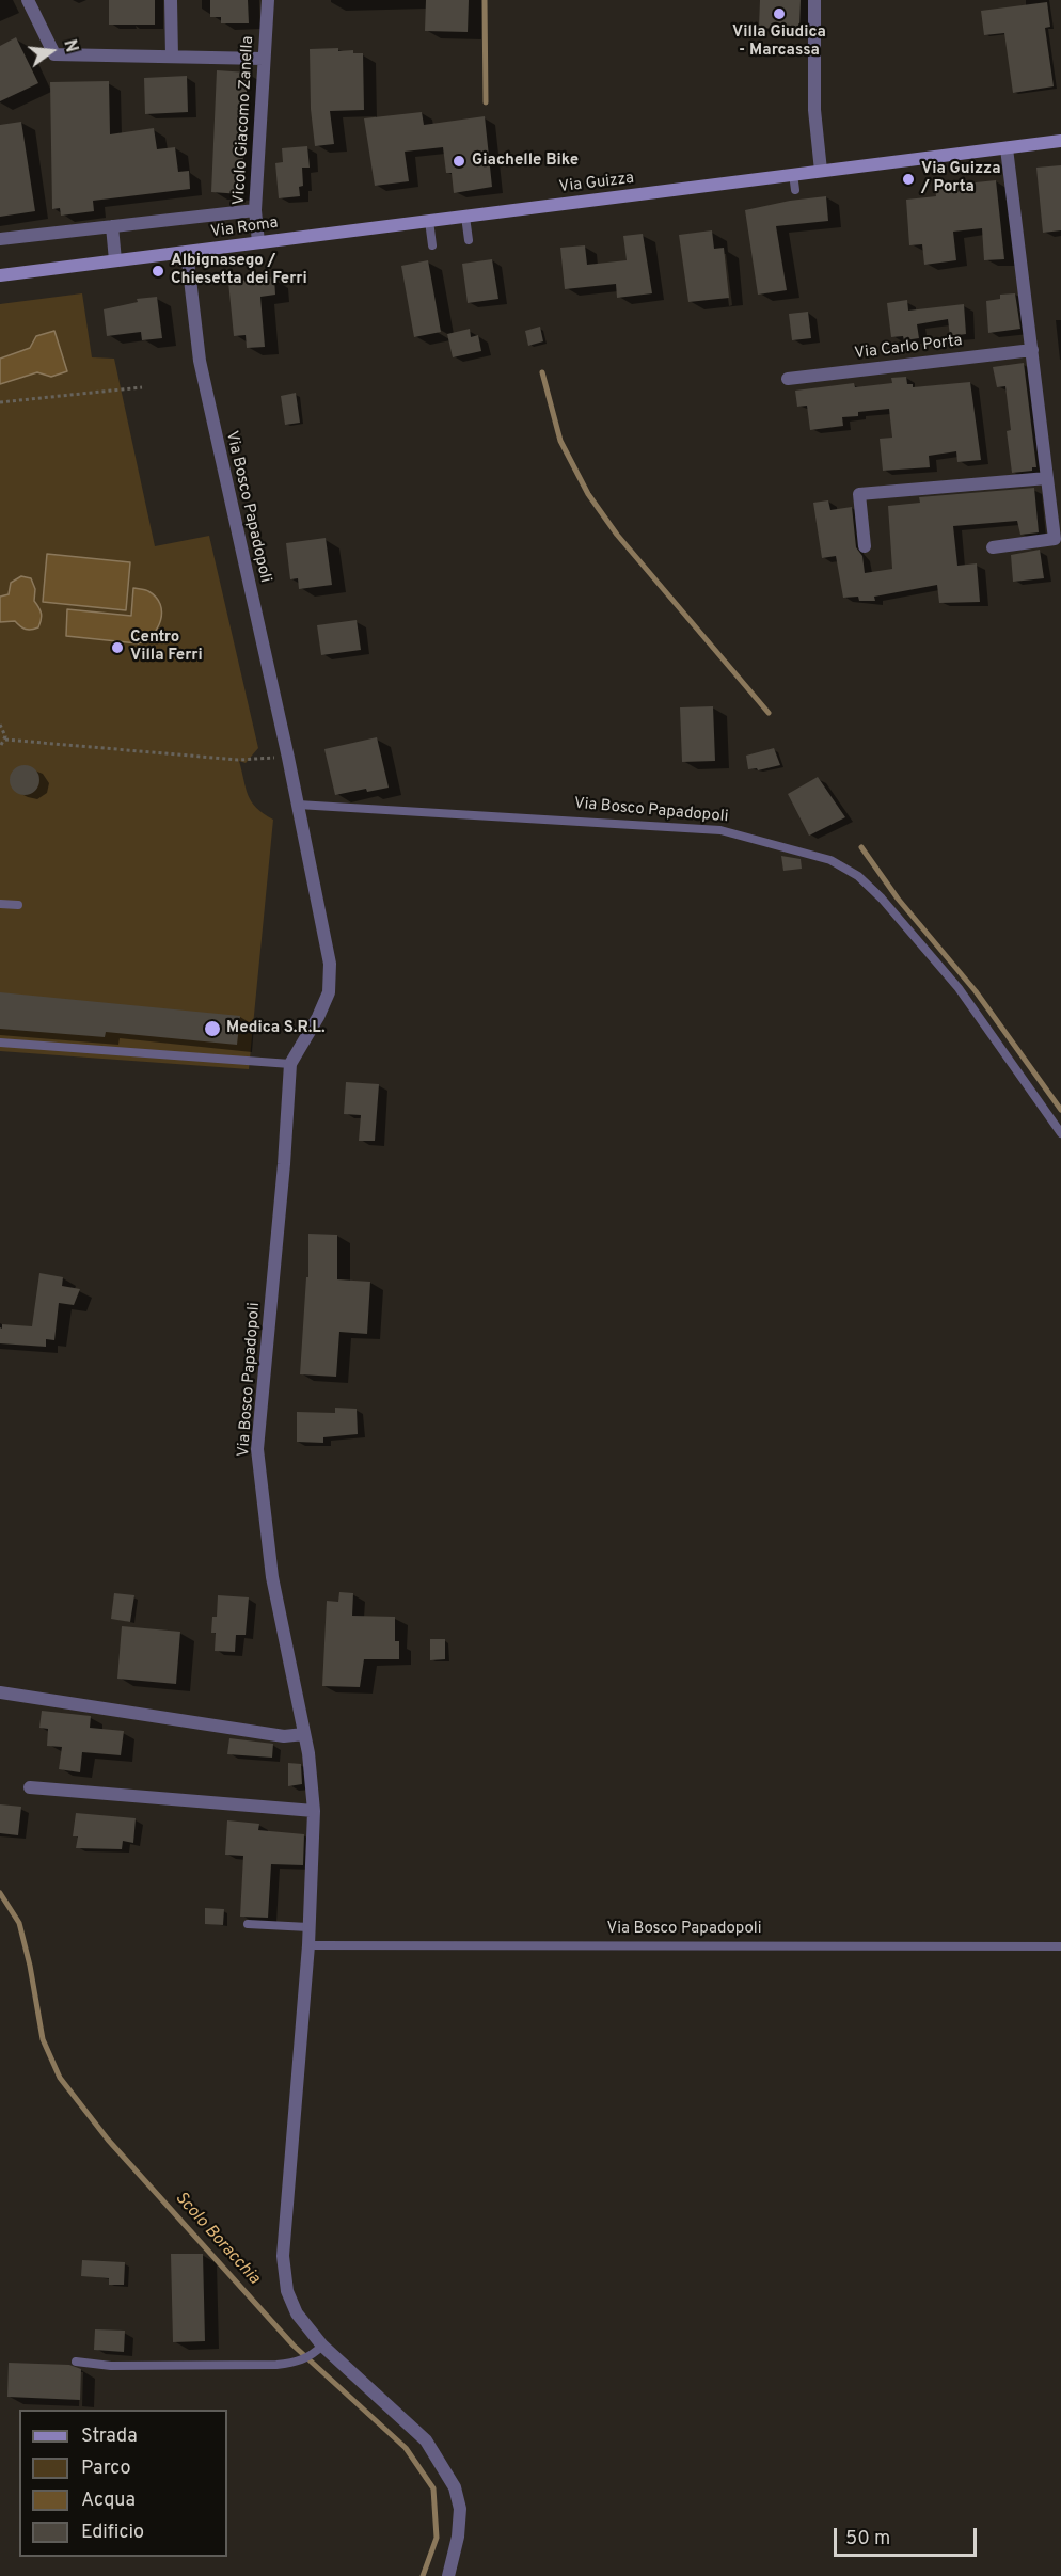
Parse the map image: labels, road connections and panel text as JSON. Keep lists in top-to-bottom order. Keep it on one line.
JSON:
{"streets":{"main road":["Via Guizza","Via Roma"],"street":["Vicolo Giacomo Zanella","Via Carlo Porta","Via Bosco Papadopoli"]},"crossings":[["Vicolo Giacomo Zanella","Via Roma"],["Via Guizza","Via Roma"],["Via Roma","Via Bosco Papadopoli"]],"water":["Scolo Boracchia"],"places":["Villa Giudica - Marcassa","Giachelle Bike","Via Guizza / Porta","Albignasego / Chiesetta dei Ferri","Centro Villa Ferri","Medica S.R.L."],"legend":["Strada","Parco","Acqua","Edificio"],"scale_bar":"50 m","north":"right"}
